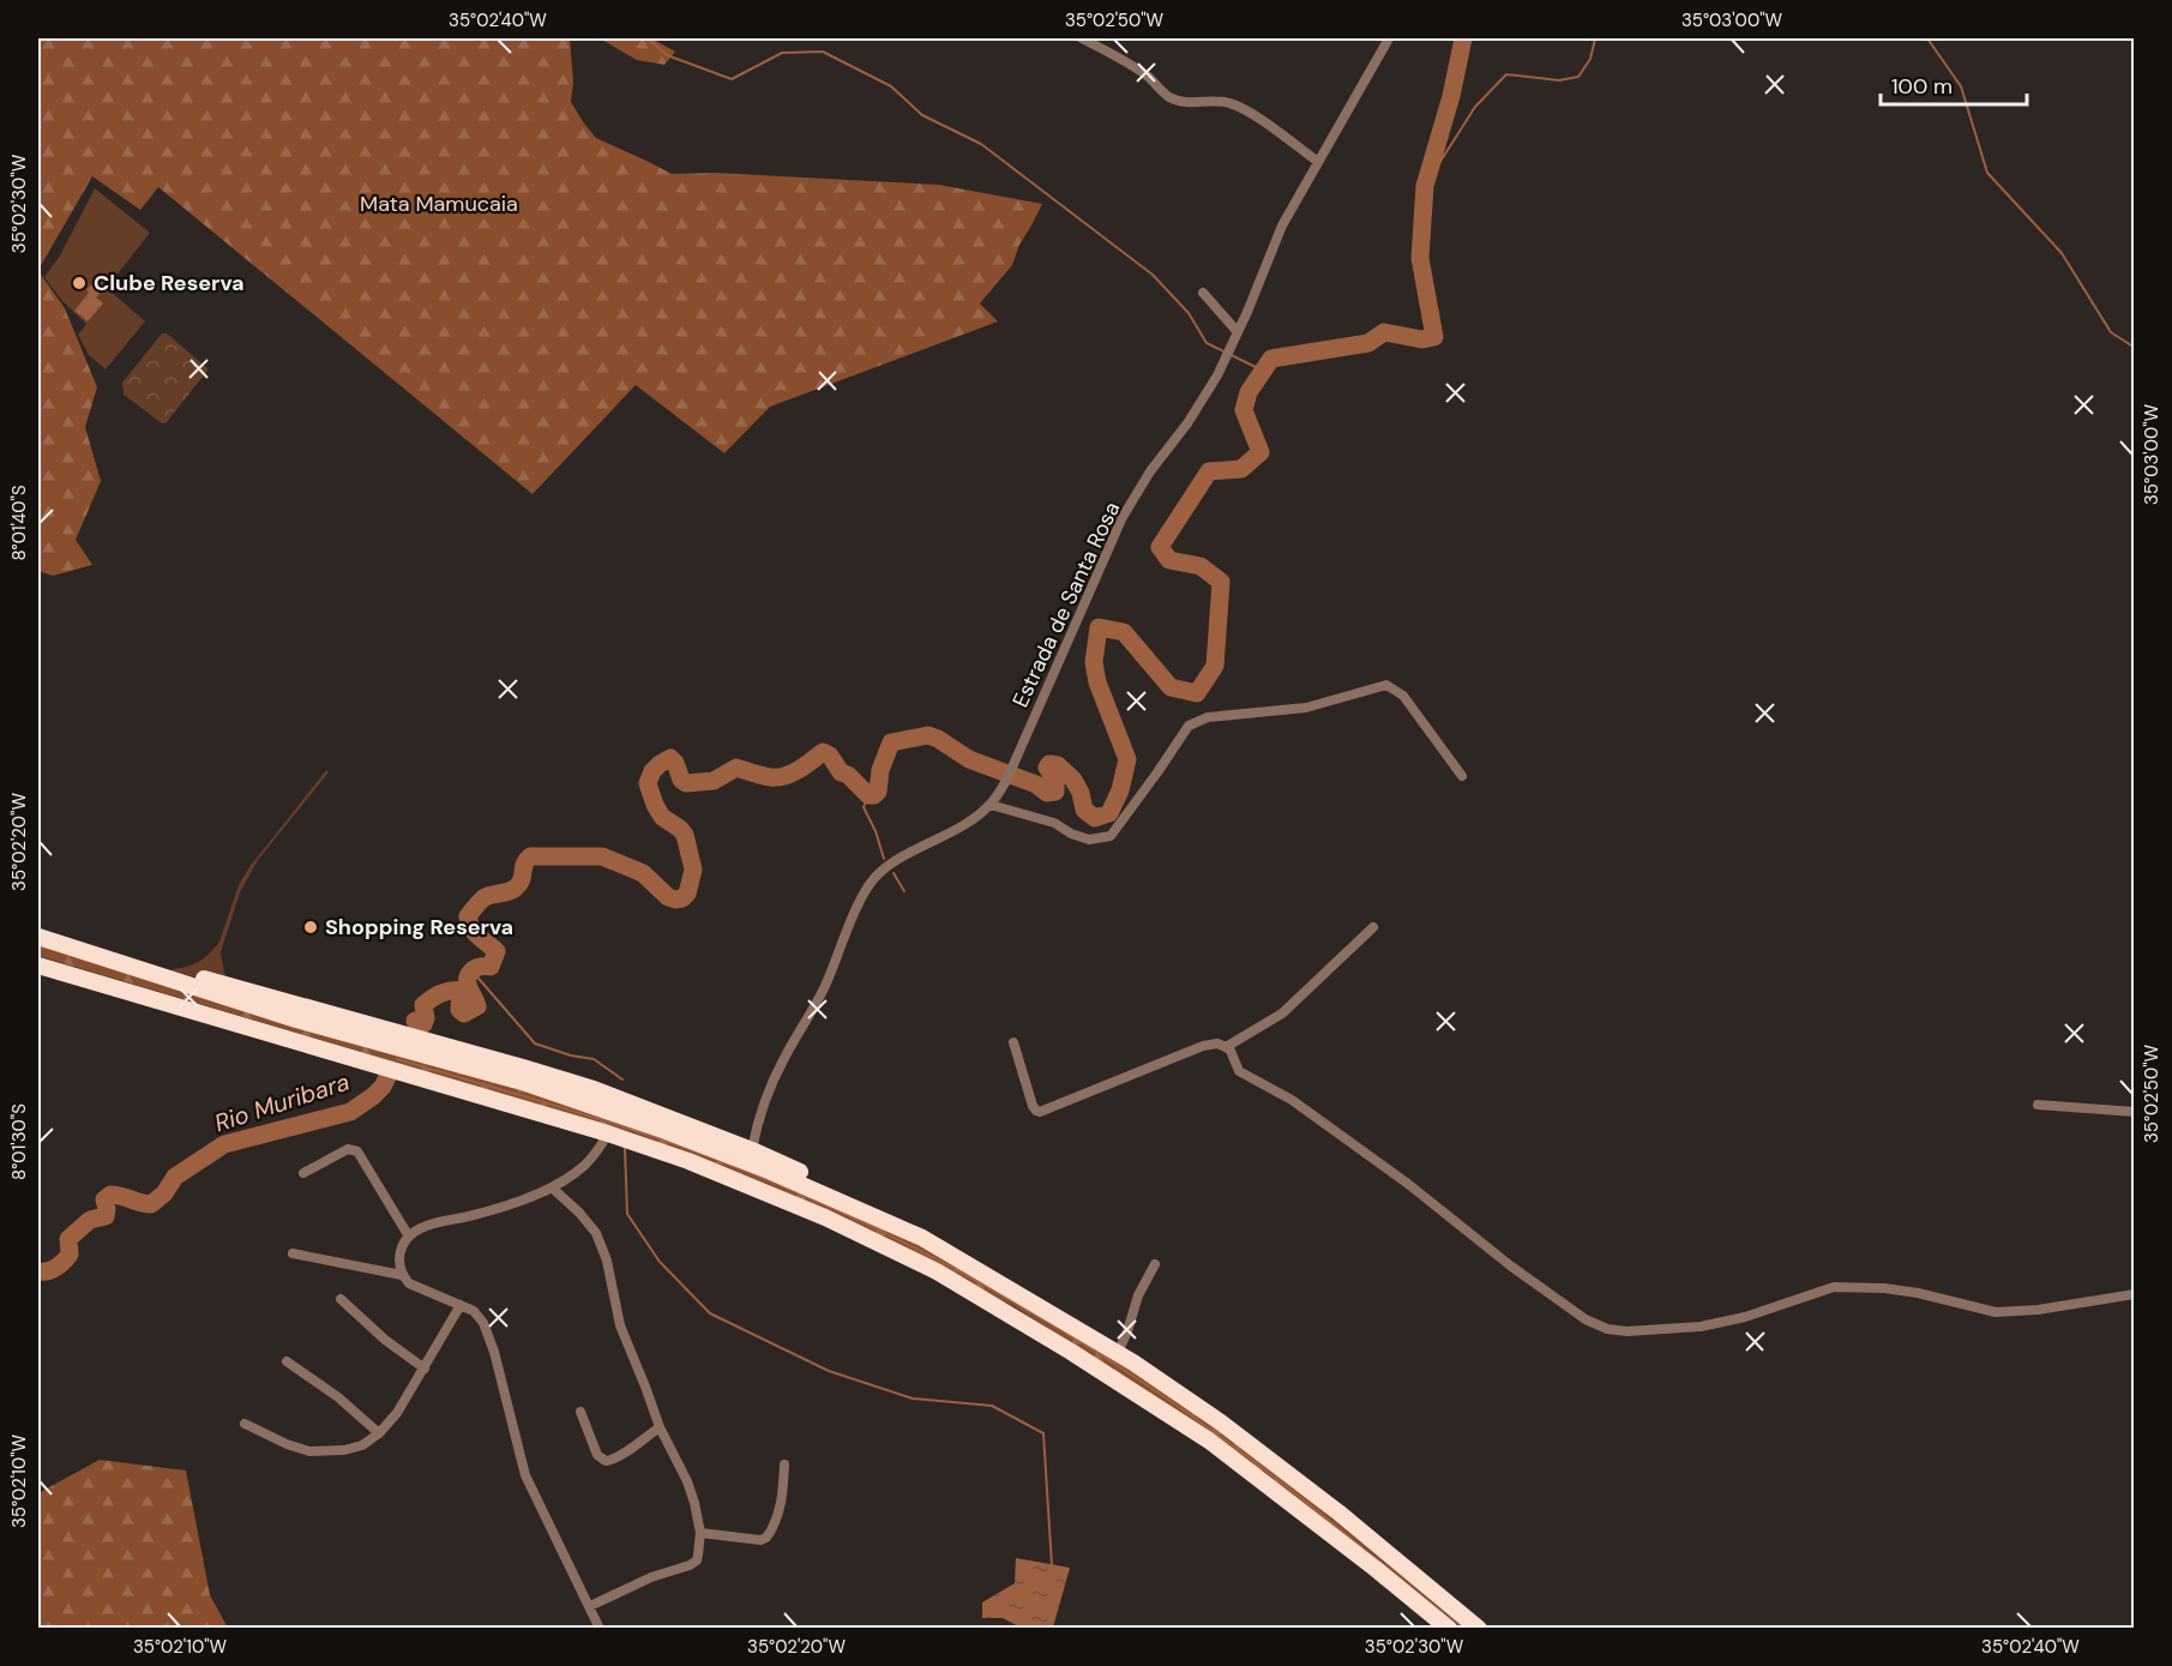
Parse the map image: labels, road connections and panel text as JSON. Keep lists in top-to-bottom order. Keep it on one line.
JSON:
{"streets":{"street":["Estrada de Santa Rosa"]},"water":["Rio Muribara"],"parks":["Mata Mamucaia"],"places":["Clube Reserva","Shopping Reserva"],"scale_bar":"100 m","coordinates":["35°02'40\"W","35°02'50\"W","35°03'00\"W","35°02'30\"W","8°01'40\"S","35°02'20\"W","8°01'30\"S","35°02'10\"W"]}
